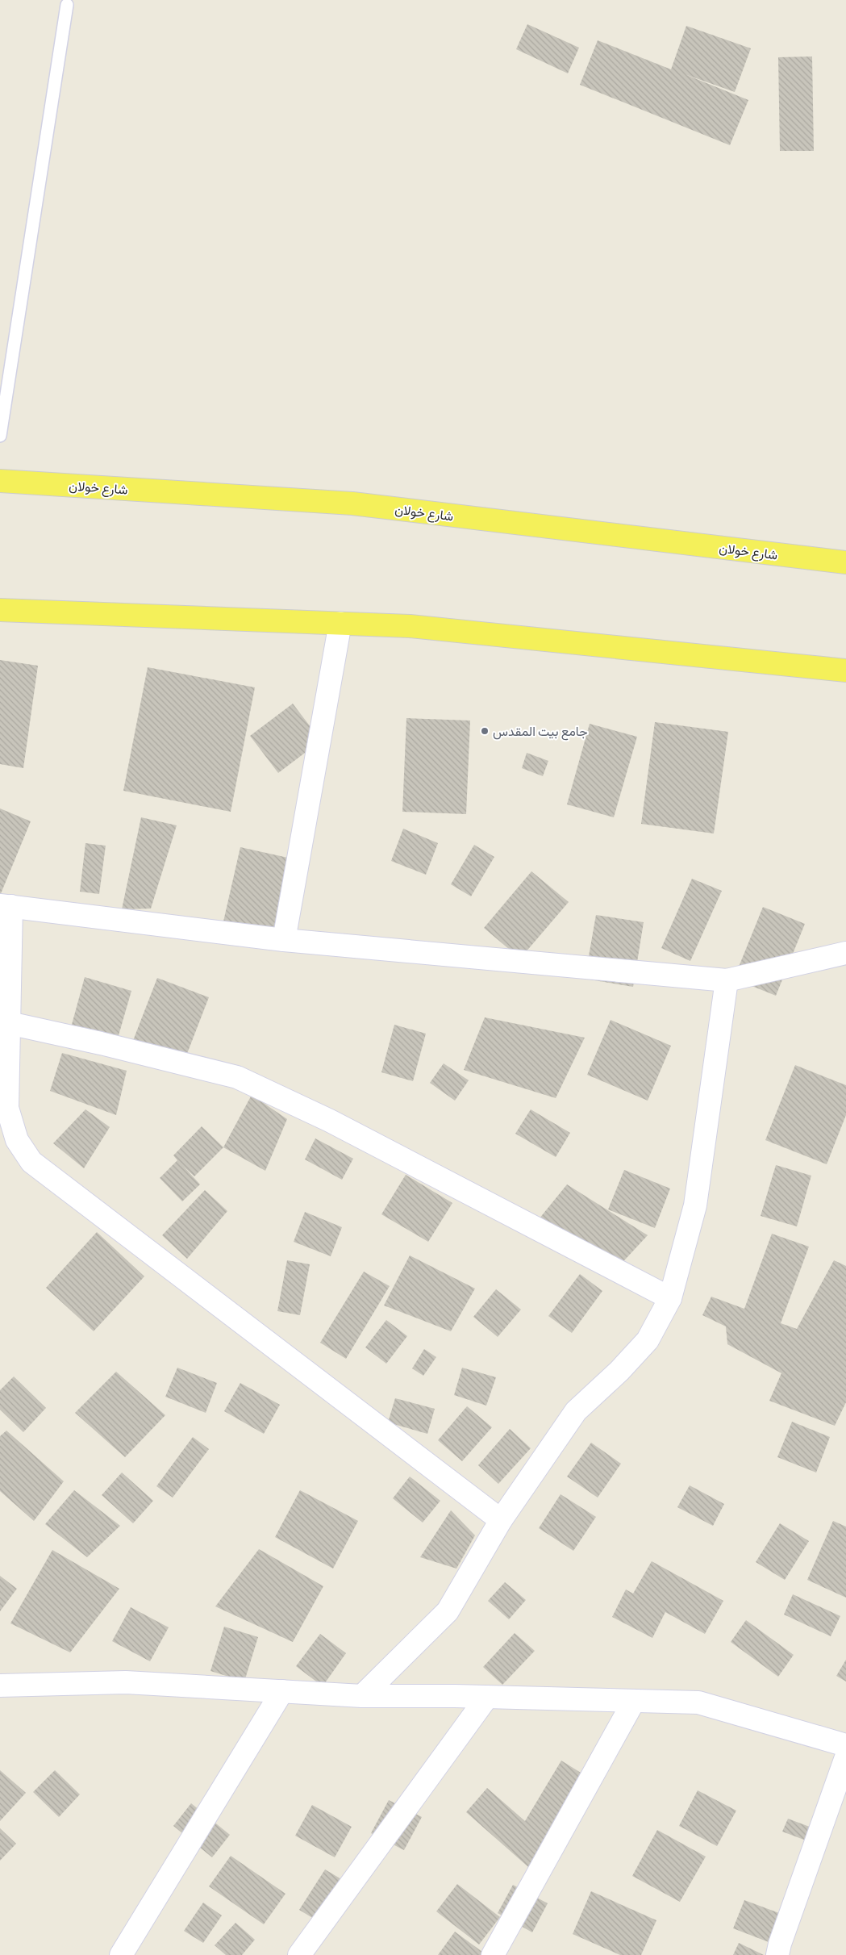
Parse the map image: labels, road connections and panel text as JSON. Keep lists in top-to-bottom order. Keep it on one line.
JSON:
{"streets":{"main road":["شارع خولان"]},"places":["جامع بيت المقدس"]}
